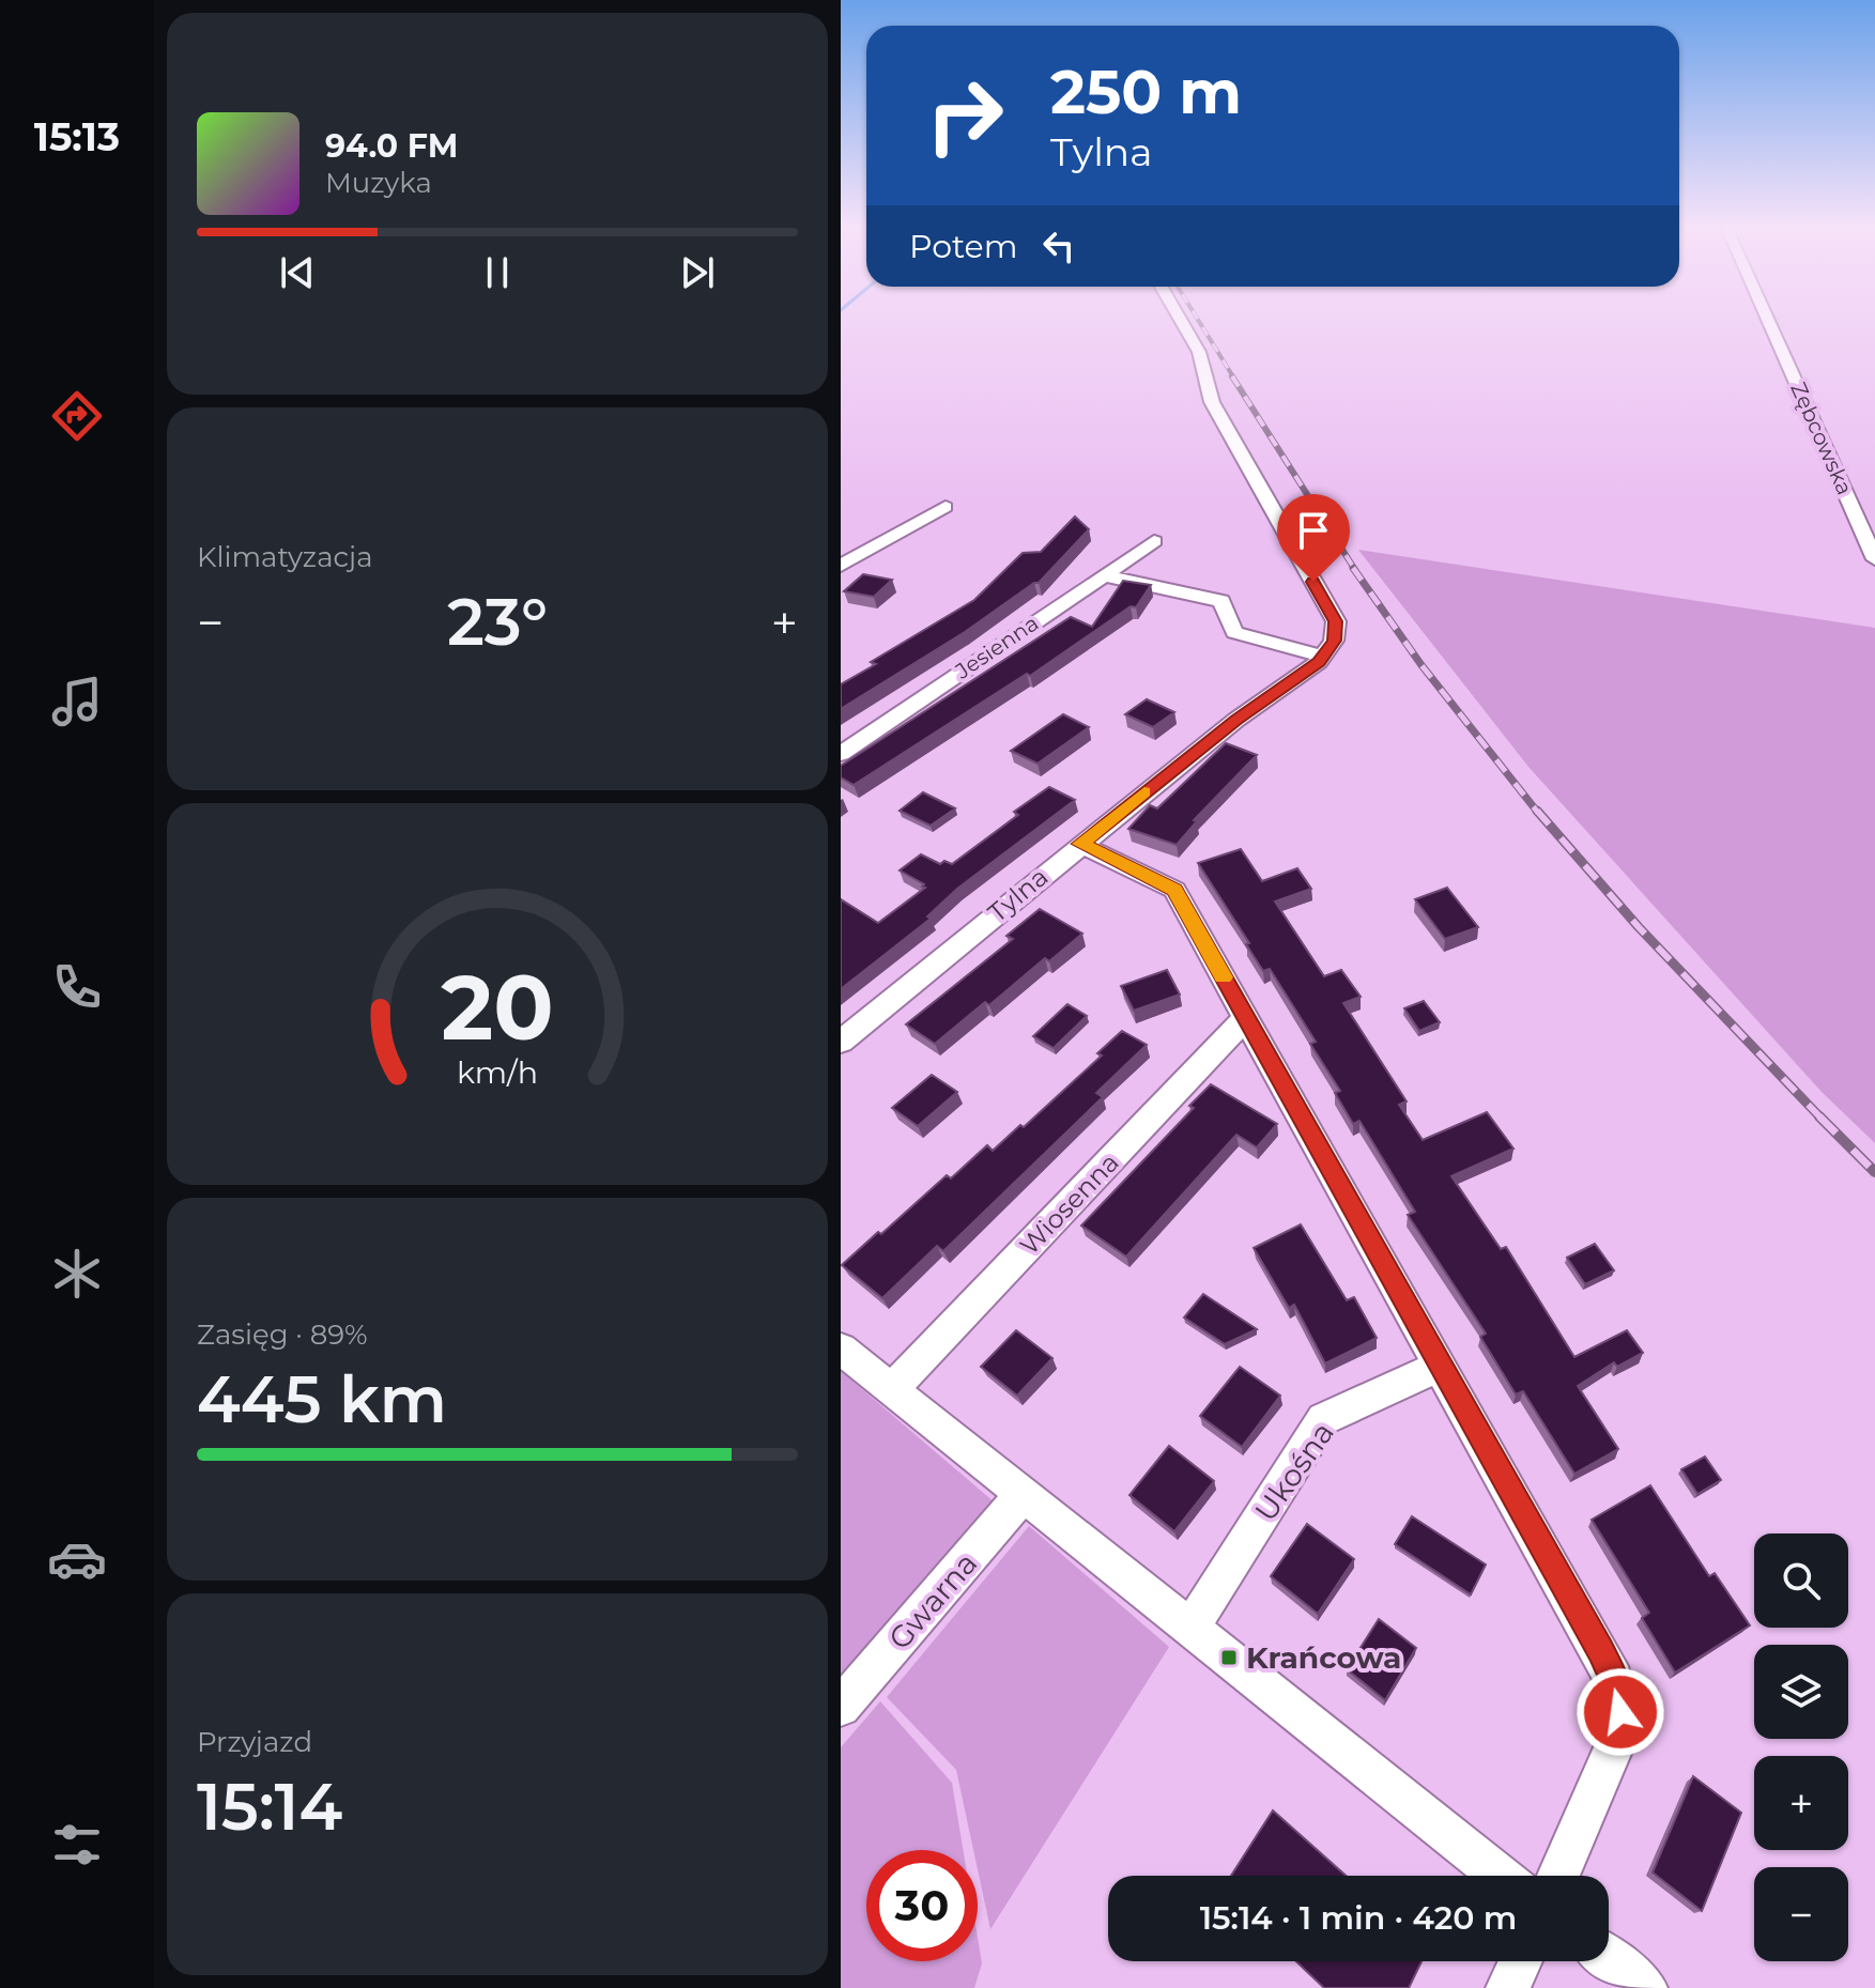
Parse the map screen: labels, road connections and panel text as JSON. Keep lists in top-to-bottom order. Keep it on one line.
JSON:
{"streets":{"street":["Zębcowska","Jesienna","Tylna","Wiosenna","Ukośna","Gwarna"]},"places":{"transit":["Krańcowa"]},"page":{"tabs":"15:13","turn":["250 m","Tylna"],"song":["94.0 FM","Muzyka"],"then":"Potem","tile":["Klimatyzacja",["Zasięg · 89%","445 km"],["Przyjazd","15:14"]],"heat":["−","23°","+"],"map_buttons":["+","−"],"limit":"30","trip":"15:14 · 1 min · 420 m","gauge":["20","km/h"]}}
